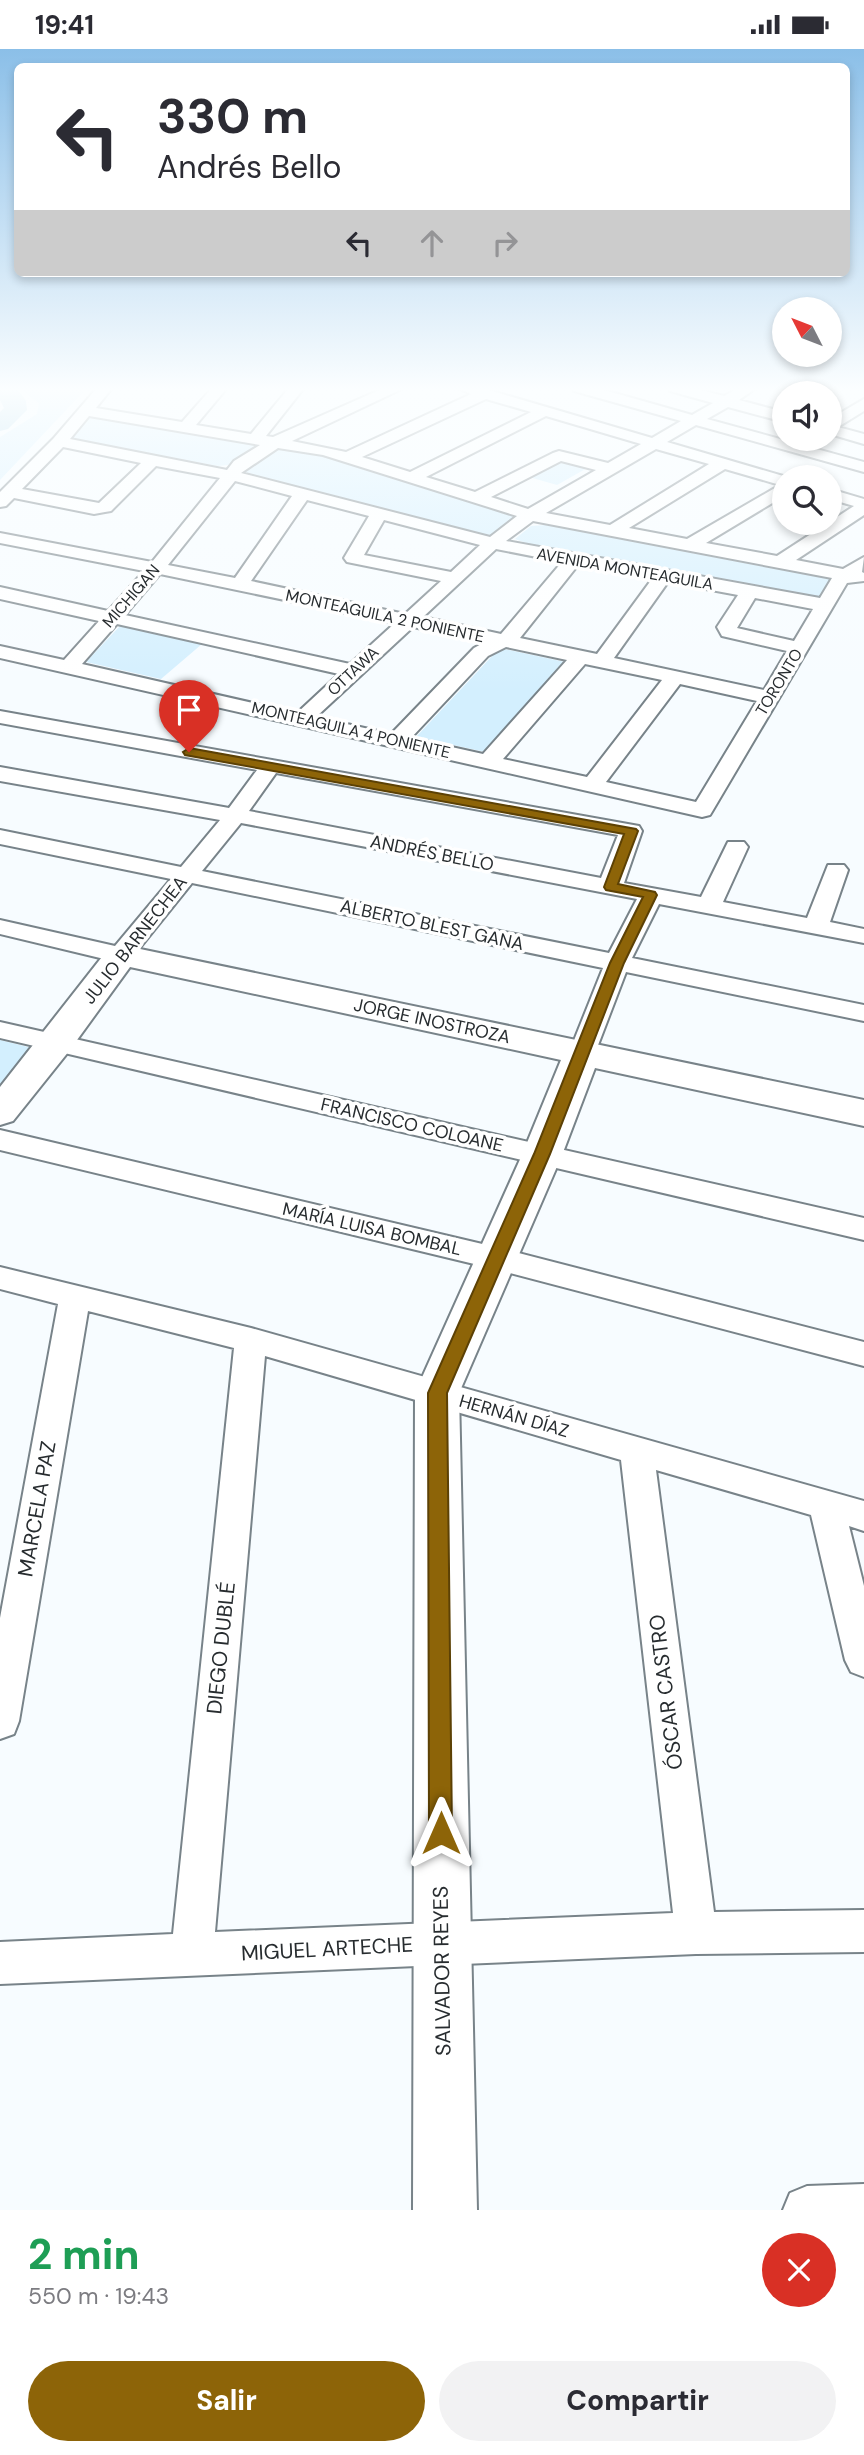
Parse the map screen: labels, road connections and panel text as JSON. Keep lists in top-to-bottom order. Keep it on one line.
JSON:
{"streets":{"street":["AVENIDA MONTEAGUILA","MICHIGAN","MONTEAGUILA 2 PONIENTE","OTTAWA","TORONTO","MONTEAGUILA 4 PONIENTE","ANDRÉS BELLO","ALBERTO BLEST GANA","JULIO BARNECHEA","JORGE INOSTROZA","FRANCISCO COLOANE","MARÍA LUISA BOMBAL","HERNÁN DÍAZ","MARCELA PAZ","DIEGO DUBLÉ","ÓSCAR CASTRO","MIGUEL ARTECHE","SALVADOR REYES"]},"crossings":[["AVENIDA MONTEAGUILA","OTTAWA"],["AVENIDA MONTEAGUILA","TORONTO"],["MICHIGAN","MONTEAGUILA 2 PONIENTE"],["MICHIGAN","MONTEAGUILA 4 PONIENTE"],["MONTEAGUILA 2 PONIENTE","OTTAWA"],["MONTEAGUILA 2 PONIENTE","TORONTO"],["OTTAWA","MONTEAGUILA 4 PONIENTE"],["TORONTO","MONTEAGUILA 4 PONIENTE"],["ANDRÉS BELLO","JULIO BARNECHEA"],["ANDRÉS BELLO","SALVADOR REYES"],["ALBERTO BLEST GANA","JULIO BARNECHEA"],["ALBERTO BLEST GANA","SALVADOR REYES"],["JULIO BARNECHEA","JORGE INOSTROZA"],["JULIO BARNECHEA","FRANCISCO COLOANE"],["JORGE INOSTROZA","SALVADOR REYES"],["FRANCISCO COLOANE","SALVADOR REYES"],["MARÍA LUISA BOMBAL","SALVADOR REYES"],["HERNÁN DÍAZ","MARCELA PAZ"],["HERNÁN DÍAZ","DIEGO DUBLÉ"],["HERNÁN DÍAZ","ÓSCAR CASTRO"],["HERNÁN DÍAZ","SALVADOR REYES"],["DIEGO DUBLÉ","MIGUEL ARTECHE"],["ÓSCAR CASTRO","MIGUEL ARTECHE"],["MIGUEL ARTECHE","SALVADOR REYES"]],"north":"top left","page":{"status":"19:41","turn":["330 m","Andrés Bello"],"heading":["2 min","550 m · 19:43"],"buttons":["Salir","Compartir"]}}
